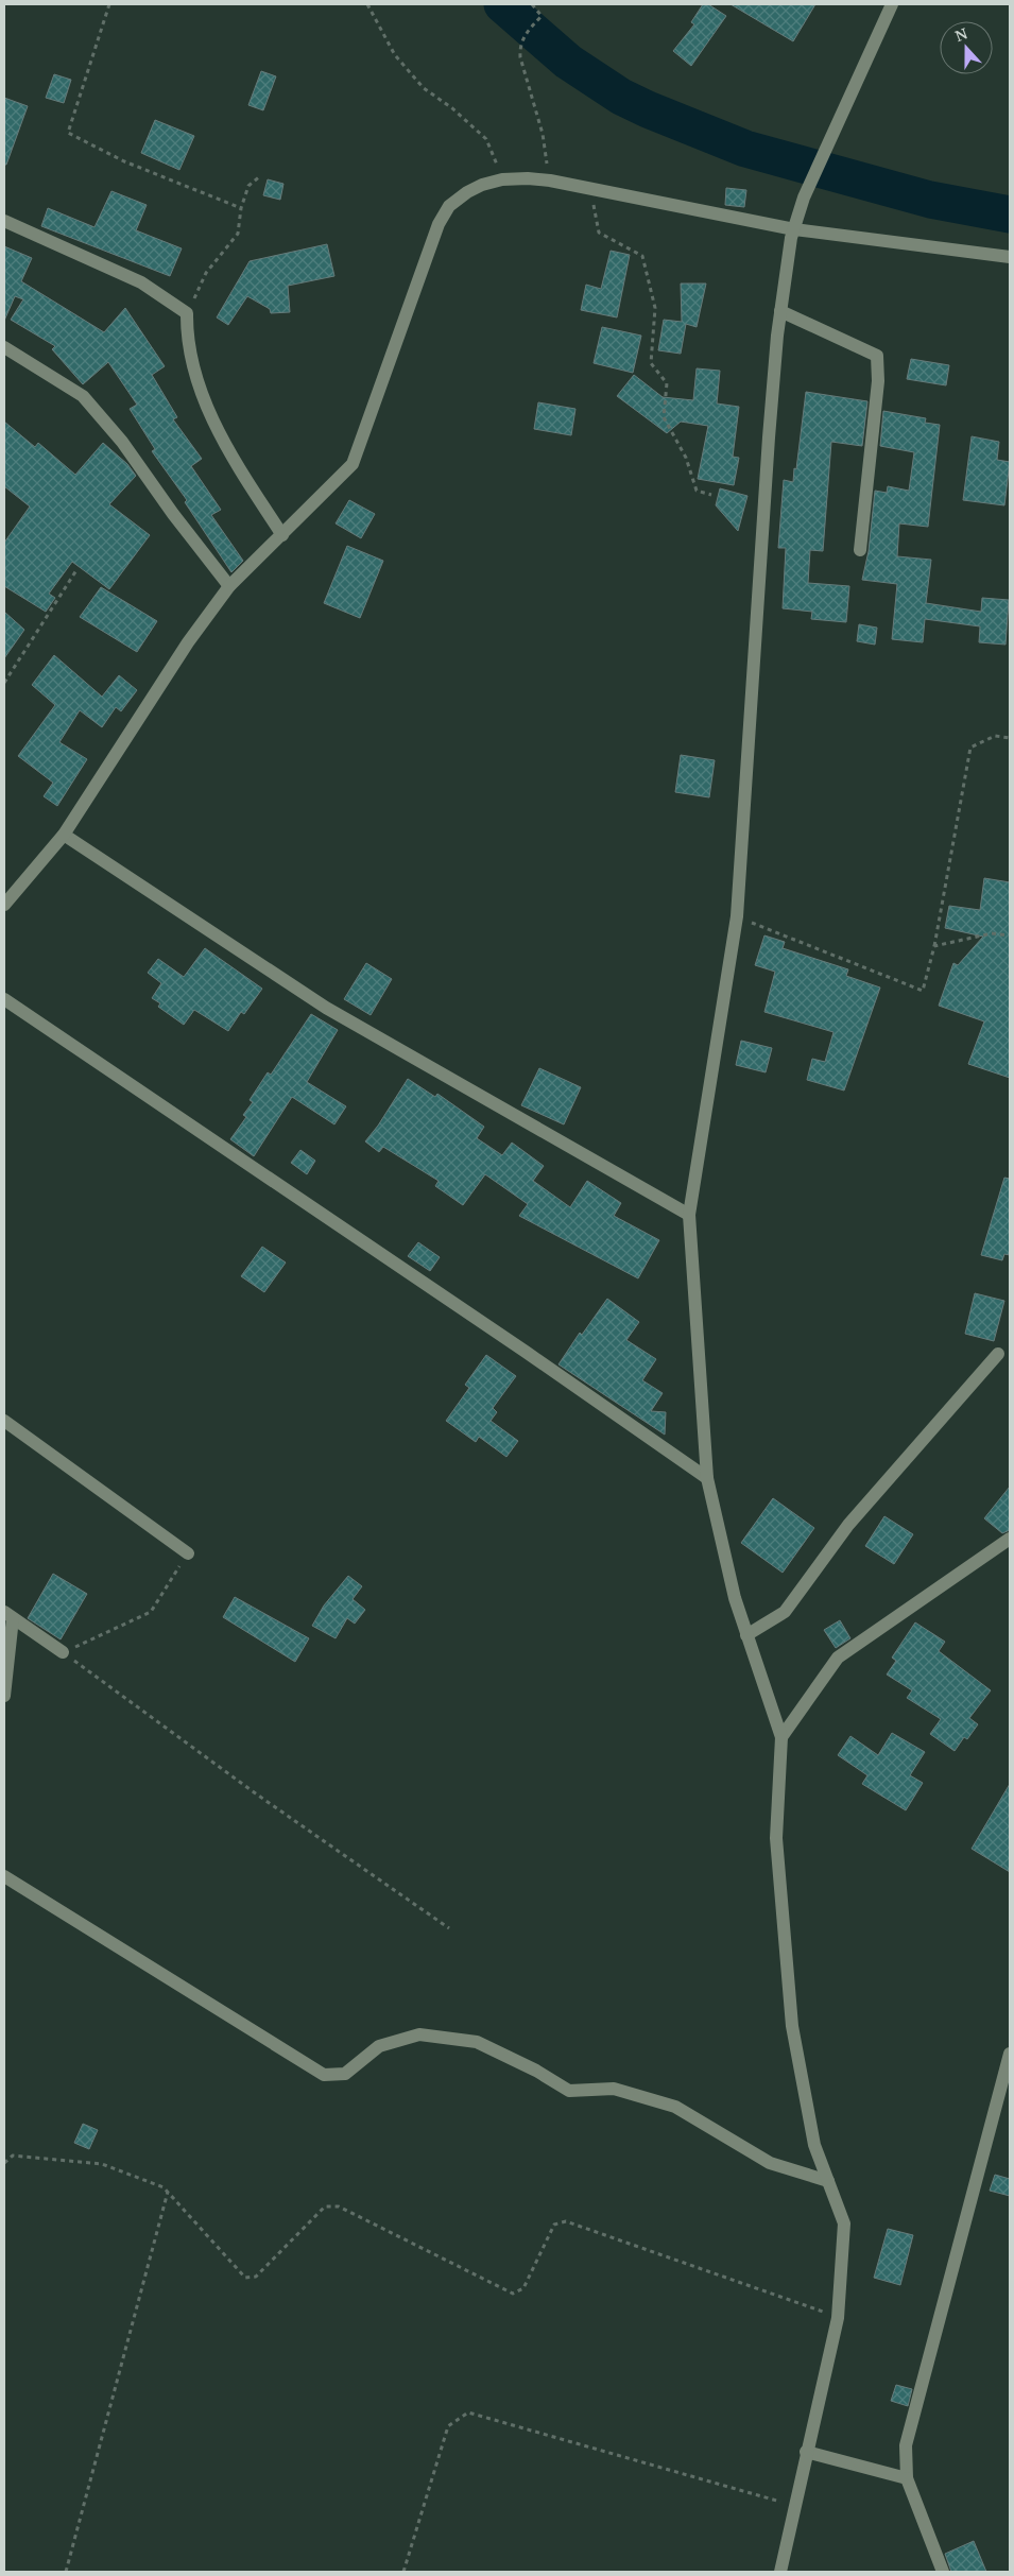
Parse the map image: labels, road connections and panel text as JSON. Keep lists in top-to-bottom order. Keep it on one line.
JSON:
{"north":"top"}
